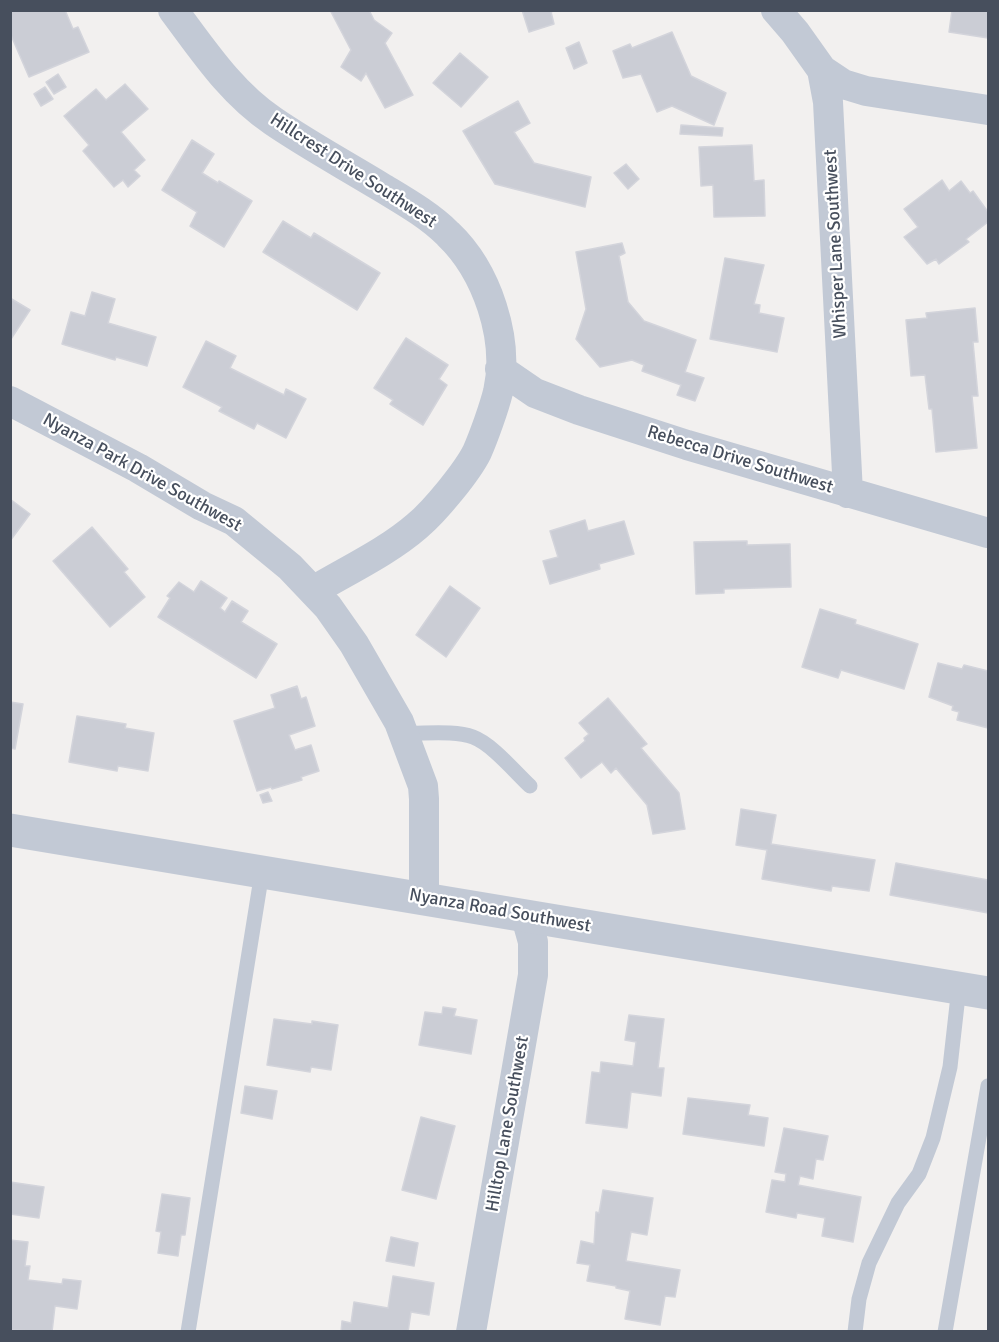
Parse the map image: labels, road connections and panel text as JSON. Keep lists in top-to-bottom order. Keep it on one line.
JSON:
{"streets":{"street":["Hillcrest Drive Southwest","Whisper Lane Southwest","Rebecca Drive Southwest","Nyanza Park Drive Southwest","Nyanza Road Southwest","Hilltop Lane Southwest"]},"crossings":[["Hillcrest Drive Southwest","Rebecca Drive Southwest"],["Hillcrest Drive Southwest","Nyanza Park Drive Southwest"],["Whisper Lane Southwest","Rebecca Drive Southwest"],["Nyanza Park Drive Southwest","Nyanza Road Southwest"],["Nyanza Road Southwest","Hilltop Lane Southwest"]]}
